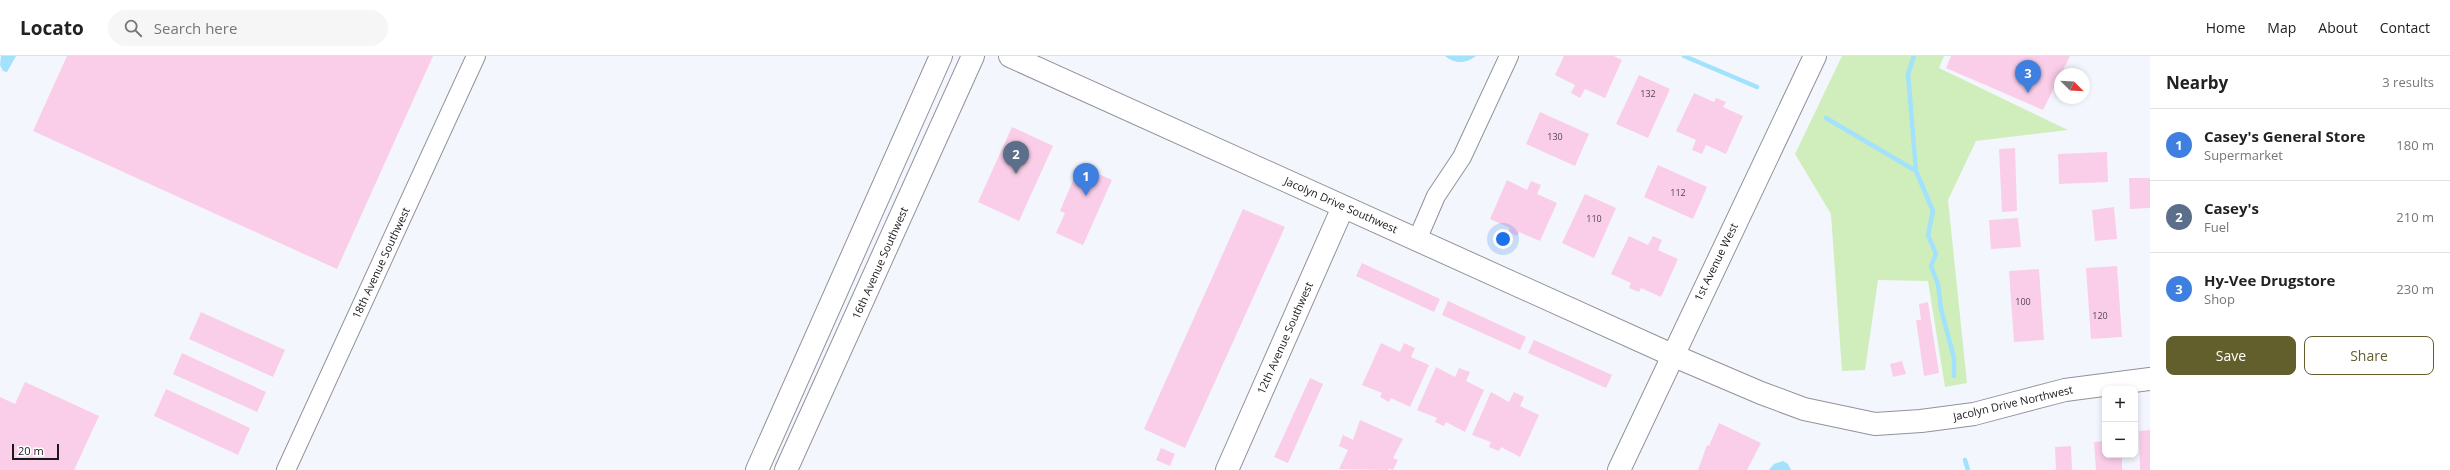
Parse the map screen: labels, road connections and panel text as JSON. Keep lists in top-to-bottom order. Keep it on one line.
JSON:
{"streets":{"street":["Jacolyn Drive Southwest","1st Avenue West","18th Avenue Southwest","16th Avenue Southwest","12th Avenue Southwest","Jacolyn Drive Northwest"]},"crossings":[["Jacolyn Drive Southwest","1st Avenue West"],["Jacolyn Drive Southwest","12th Avenue Southwest"],["Jacolyn Drive Southwest","Jacolyn Drive Northwest"],["1st Avenue West","Jacolyn Drive Northwest"]],"house_numbers":["132","130","112","110","100","120"],"scale_bar":"20 m","north":"bottom right","page":{"header":"Locato","search":"Search here","nav":["Home","Map","About","Contact"],"heading":["Nearby","3 results"],"pins":["3","2","1"],"list":[{"mark":"1","name":"Casey's General Store","note":"Supermarket","value":"180 m"},{"mark":"2","name":"Casey's","note":"Fuel","value":"210 m"},{"mark":"3","name":"Hy-Vee Drugstore","note":"Shop","value":"230 m"}],"buttons":["Save","Share"],"map_buttons":["+","−"],"scale":"20 m"}}
